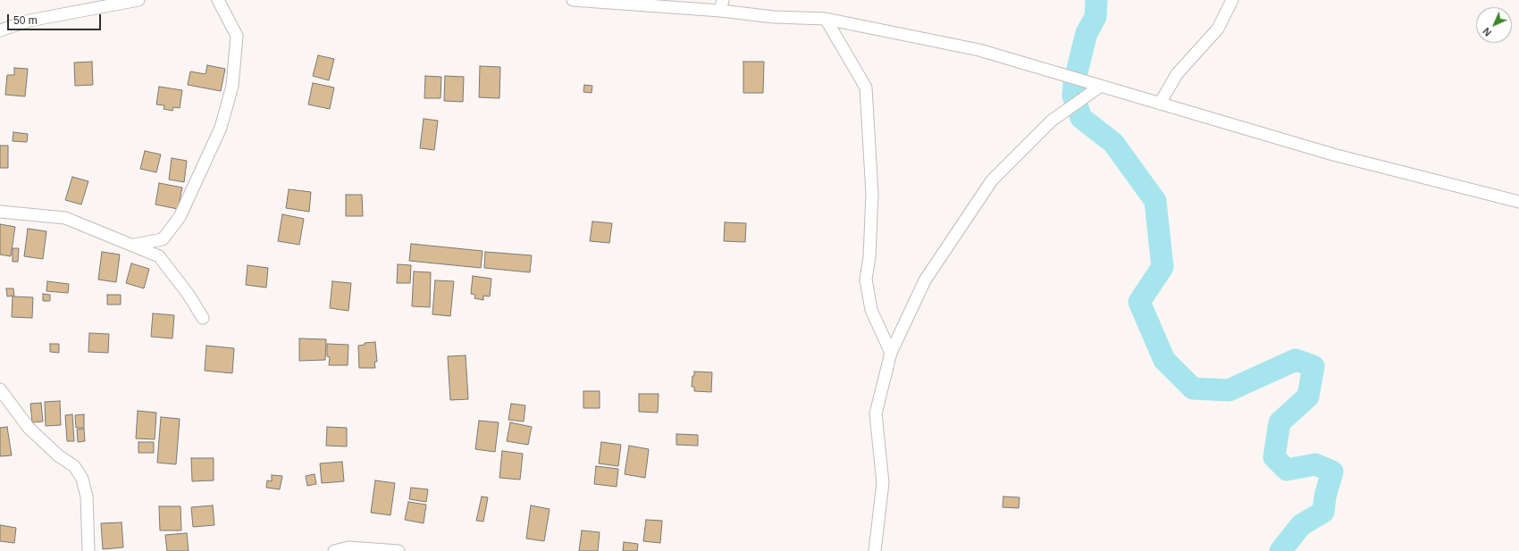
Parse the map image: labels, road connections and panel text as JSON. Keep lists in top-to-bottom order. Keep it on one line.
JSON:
{"scale_bar":"50 m","north":"bottom left"}
